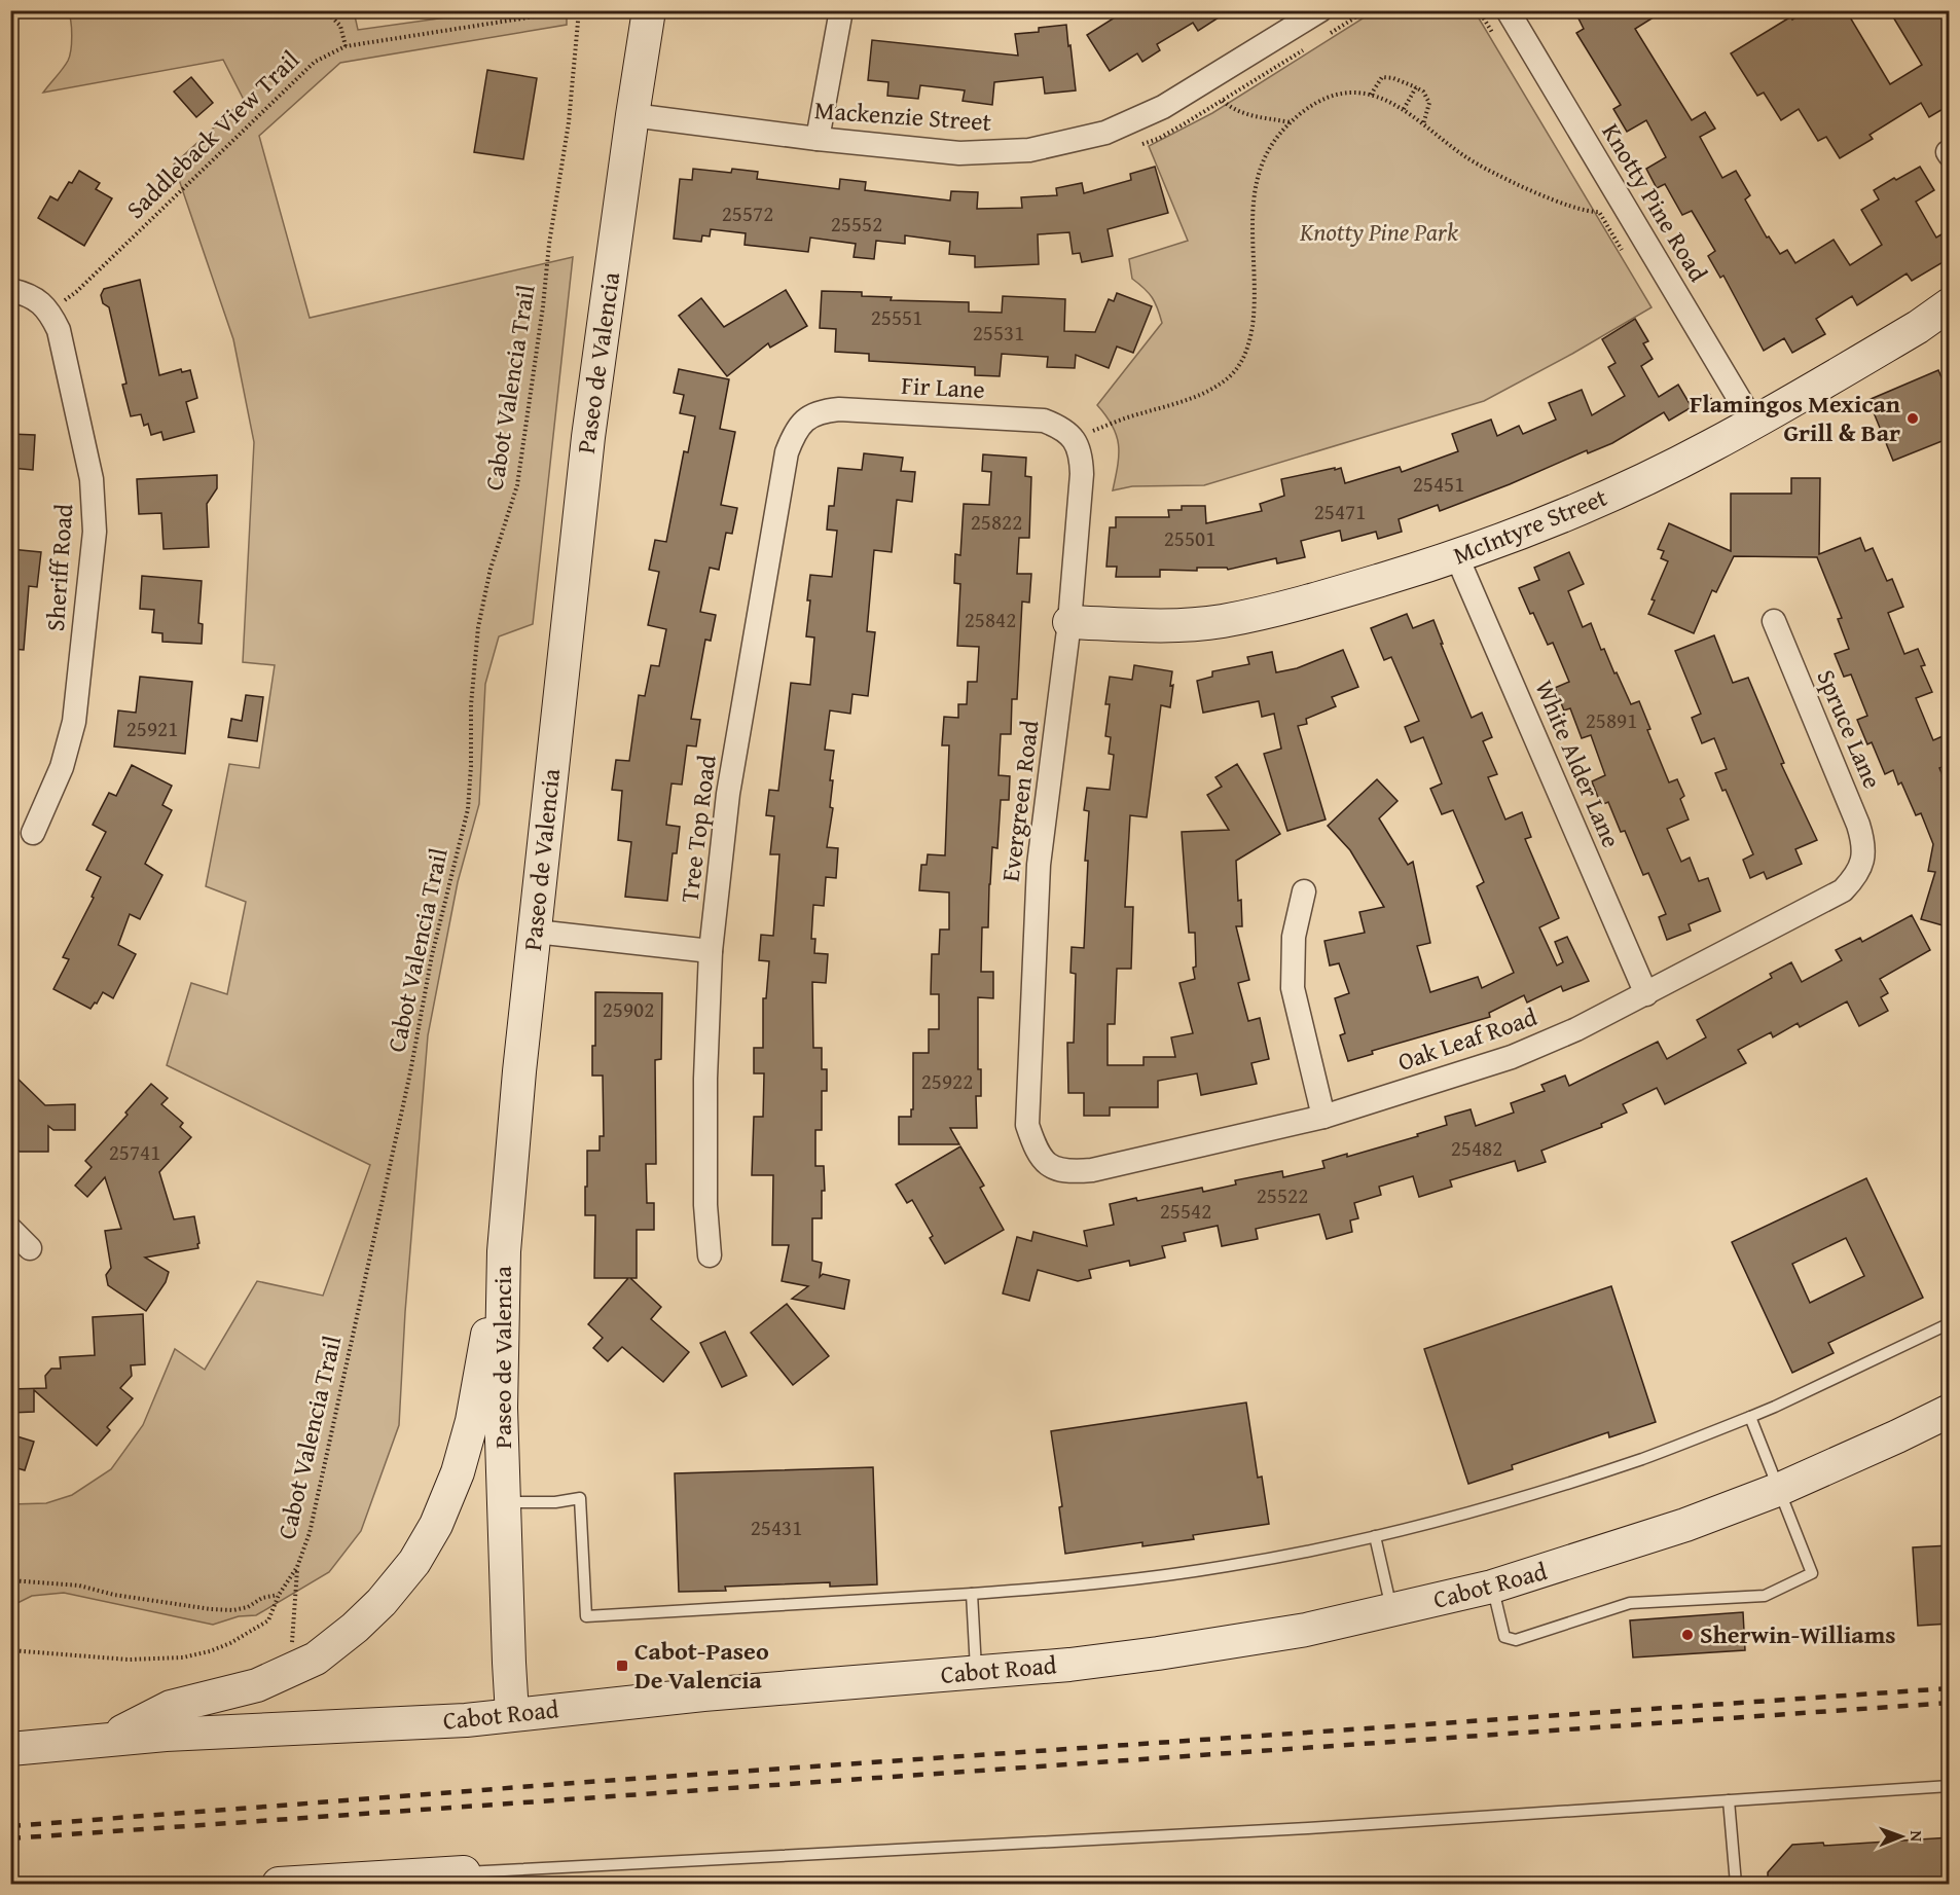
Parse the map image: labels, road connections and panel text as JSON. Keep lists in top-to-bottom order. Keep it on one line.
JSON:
{"streets":{"main road":["Paseo de Valencia","McIntyre Street","Cabot Road"],"street":["Mackenzie Street","Knotty Pine Road","Fir Lane","Sheriff Road","Spruce Lane","White Alder Lane","Evergreen Road","Tree Top Road","Oak Leaf Road"],"path":["Saddleback View Trail","Cabot Valencia Trail"]},"crossings":[["Mackenzie Street","Paseo de Valencia"],["Saddleback View Trail","Sheriff Road"],["Knotty Pine Road","McIntyre Street"],["Paseo de Valencia","Cabot Road"],["Fir Lane","Evergreen Road"],["Fir Lane","Tree Top Road"],["McIntyre Street","White Alder Lane"],["McIntyre Street","Evergreen Road"],["Spruce Lane","Oak Leaf Road"],["White Alder Lane","Oak Leaf Road"],["Evergreen Road","Oak Leaf Road"]],"parks":["Knotty Pine Park"],"places":{"other":["Flamingos Mexican Grill & Bar","Sherwin-Williams"],"transit":["Cabot-Paseo De Valencia"]},"house_numbers":["25572","25552","25551","25531","25451","25471","25822","25501","25842","25891","25921","25902","25922","25482","25741","25522","25542","25431"],"north":"right"}
